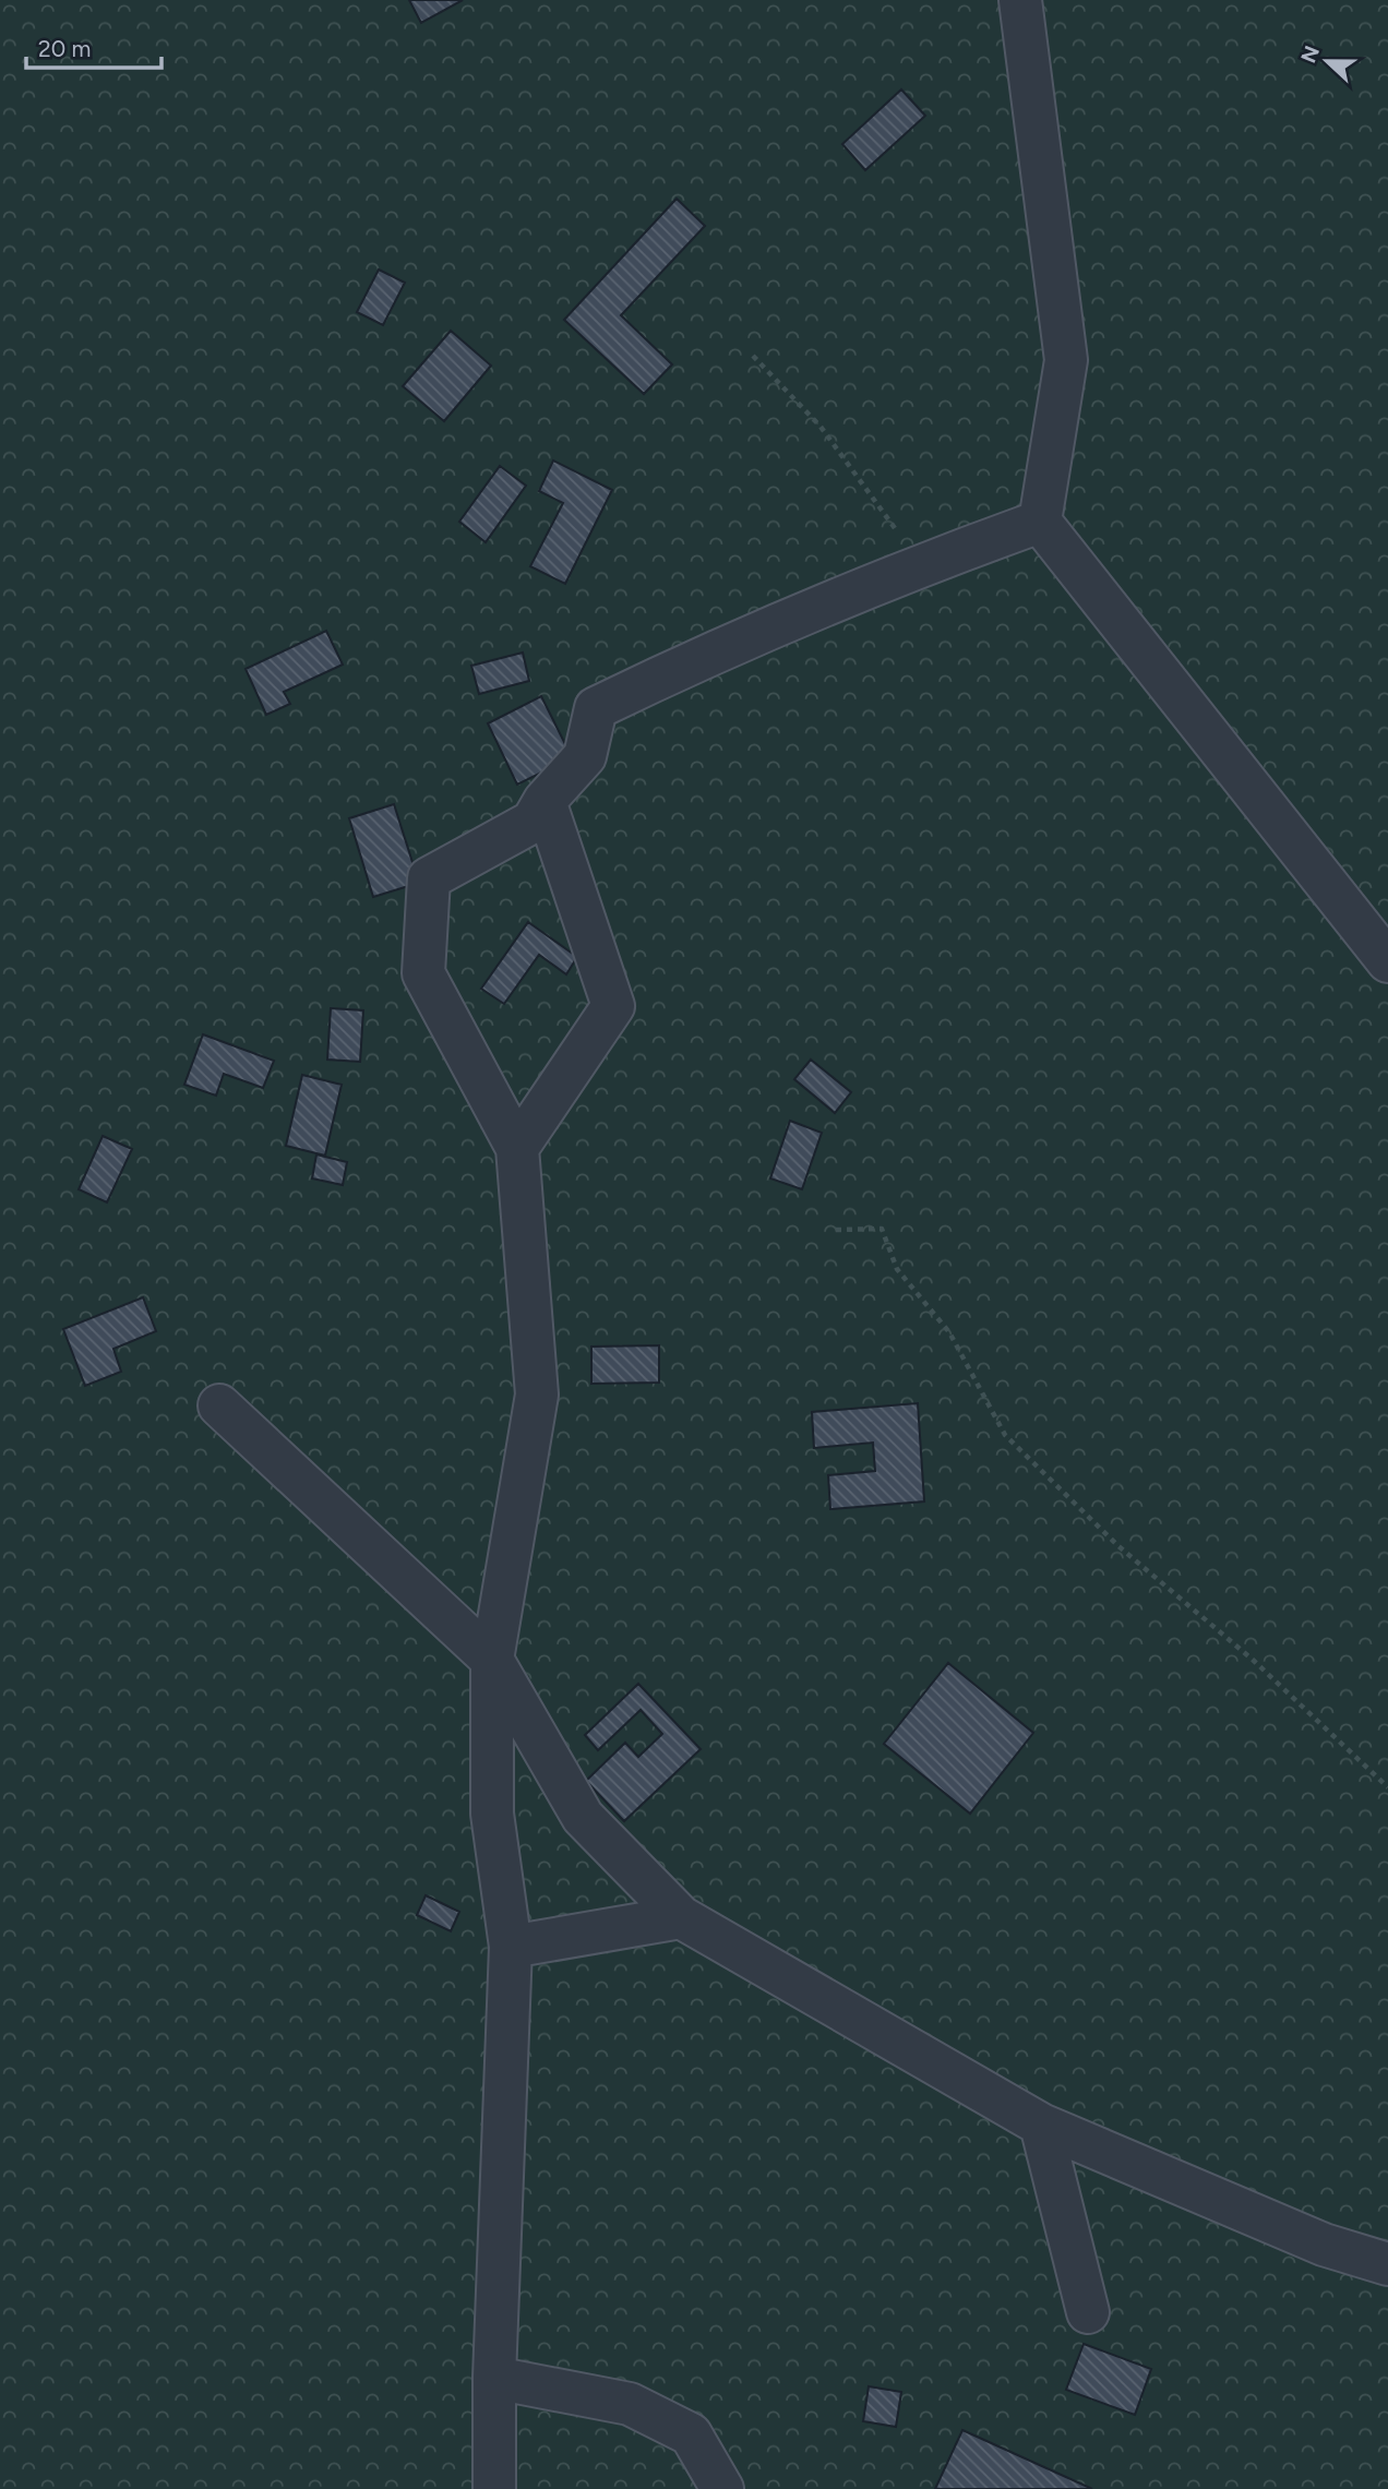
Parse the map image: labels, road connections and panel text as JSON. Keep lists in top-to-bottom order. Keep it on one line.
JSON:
{"scale_bar":"20 m","north":"left"}
